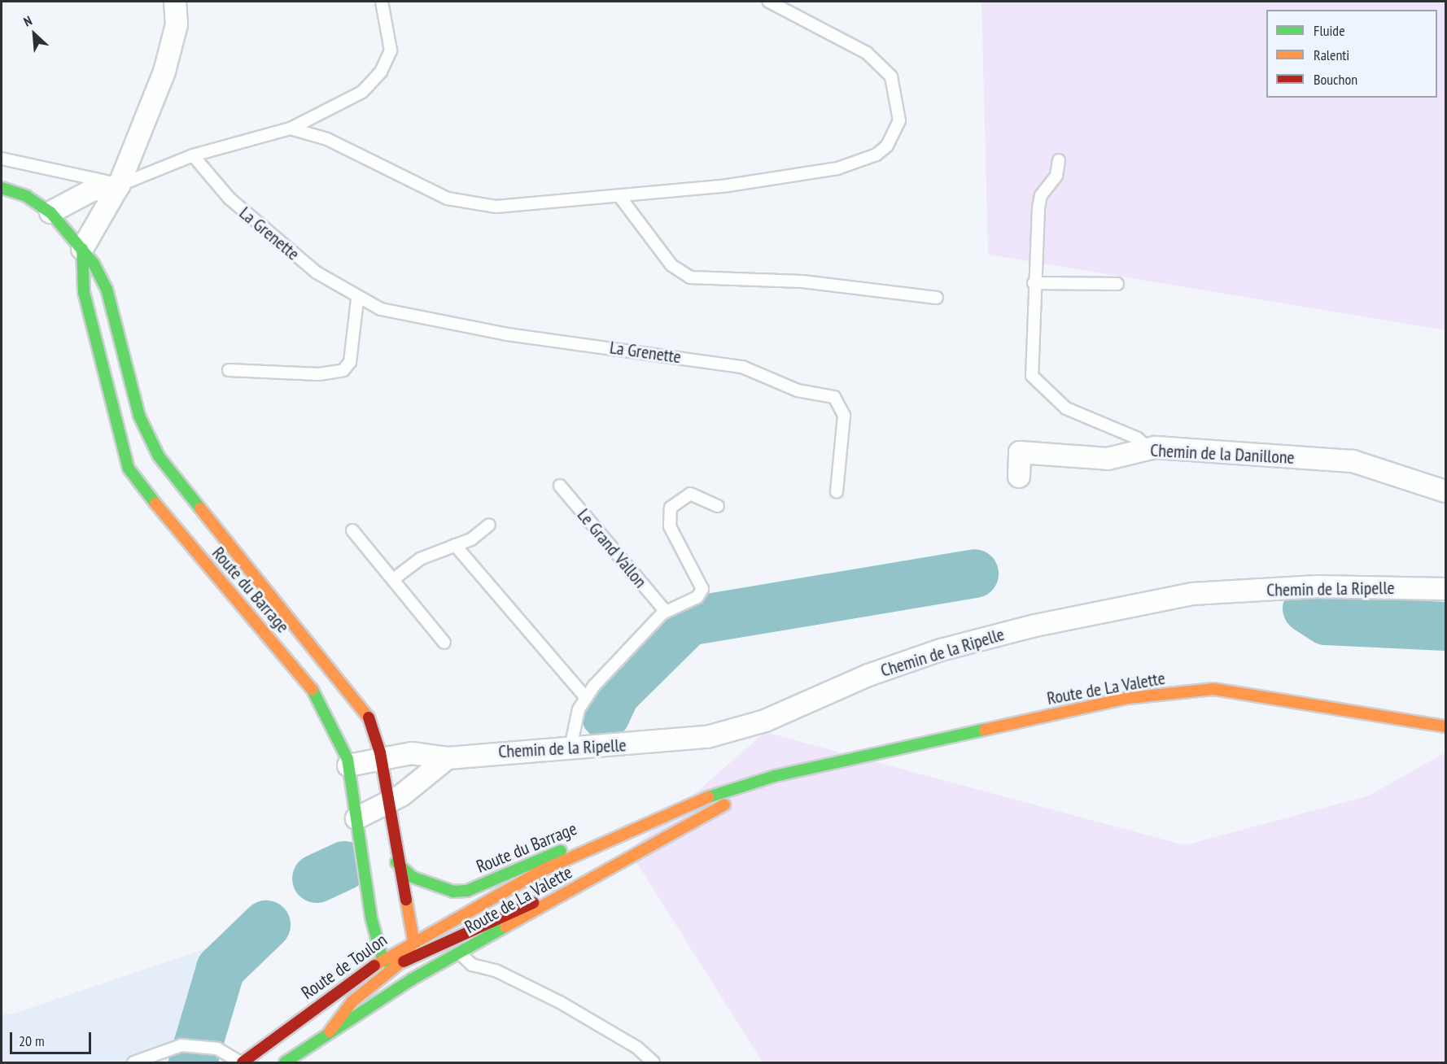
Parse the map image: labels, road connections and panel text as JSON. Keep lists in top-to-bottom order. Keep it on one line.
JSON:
{"streets":{"street":["Chemin de la Danillone","Chemin de la Ripelle","Route du Barrage","Route de La Valette","Route de Toulon"],"lane":["La Grenette","Le Grand Vallon"]},"crossings":[["Chemin de la Ripelle","Route du Barrage"],["Route du Barrage","Route de La Valette"],["Route du Barrage","Route de Toulon"],["Route de La Valette","Route de Toulon"]],"legend":["Fluide","Ralenti","Bouchon"],"scale_bar":"20 m","north":"top left"}
